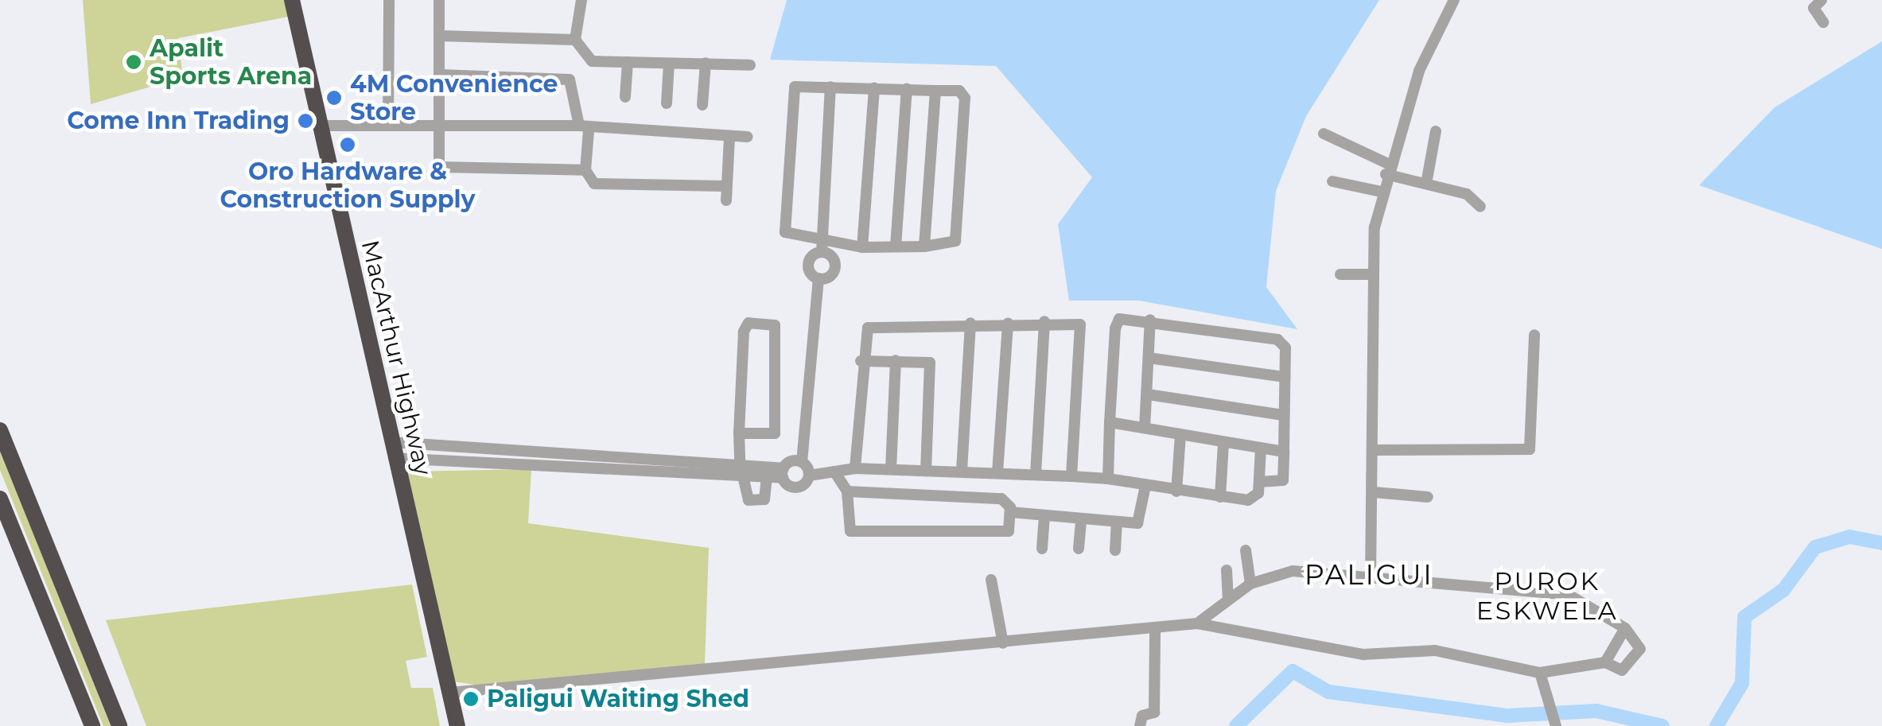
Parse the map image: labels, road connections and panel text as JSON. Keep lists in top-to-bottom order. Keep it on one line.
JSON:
{"streets":{"highway":["MacArthur Highway"]},"districts":["PALIGUI","PUROK ESKWELA"],"places":["Apalit Sports Arena","4M Convenience Store","Come Inn Trading","Oro Hardware & Construction Supply","Paligui Waiting Shed"]}
